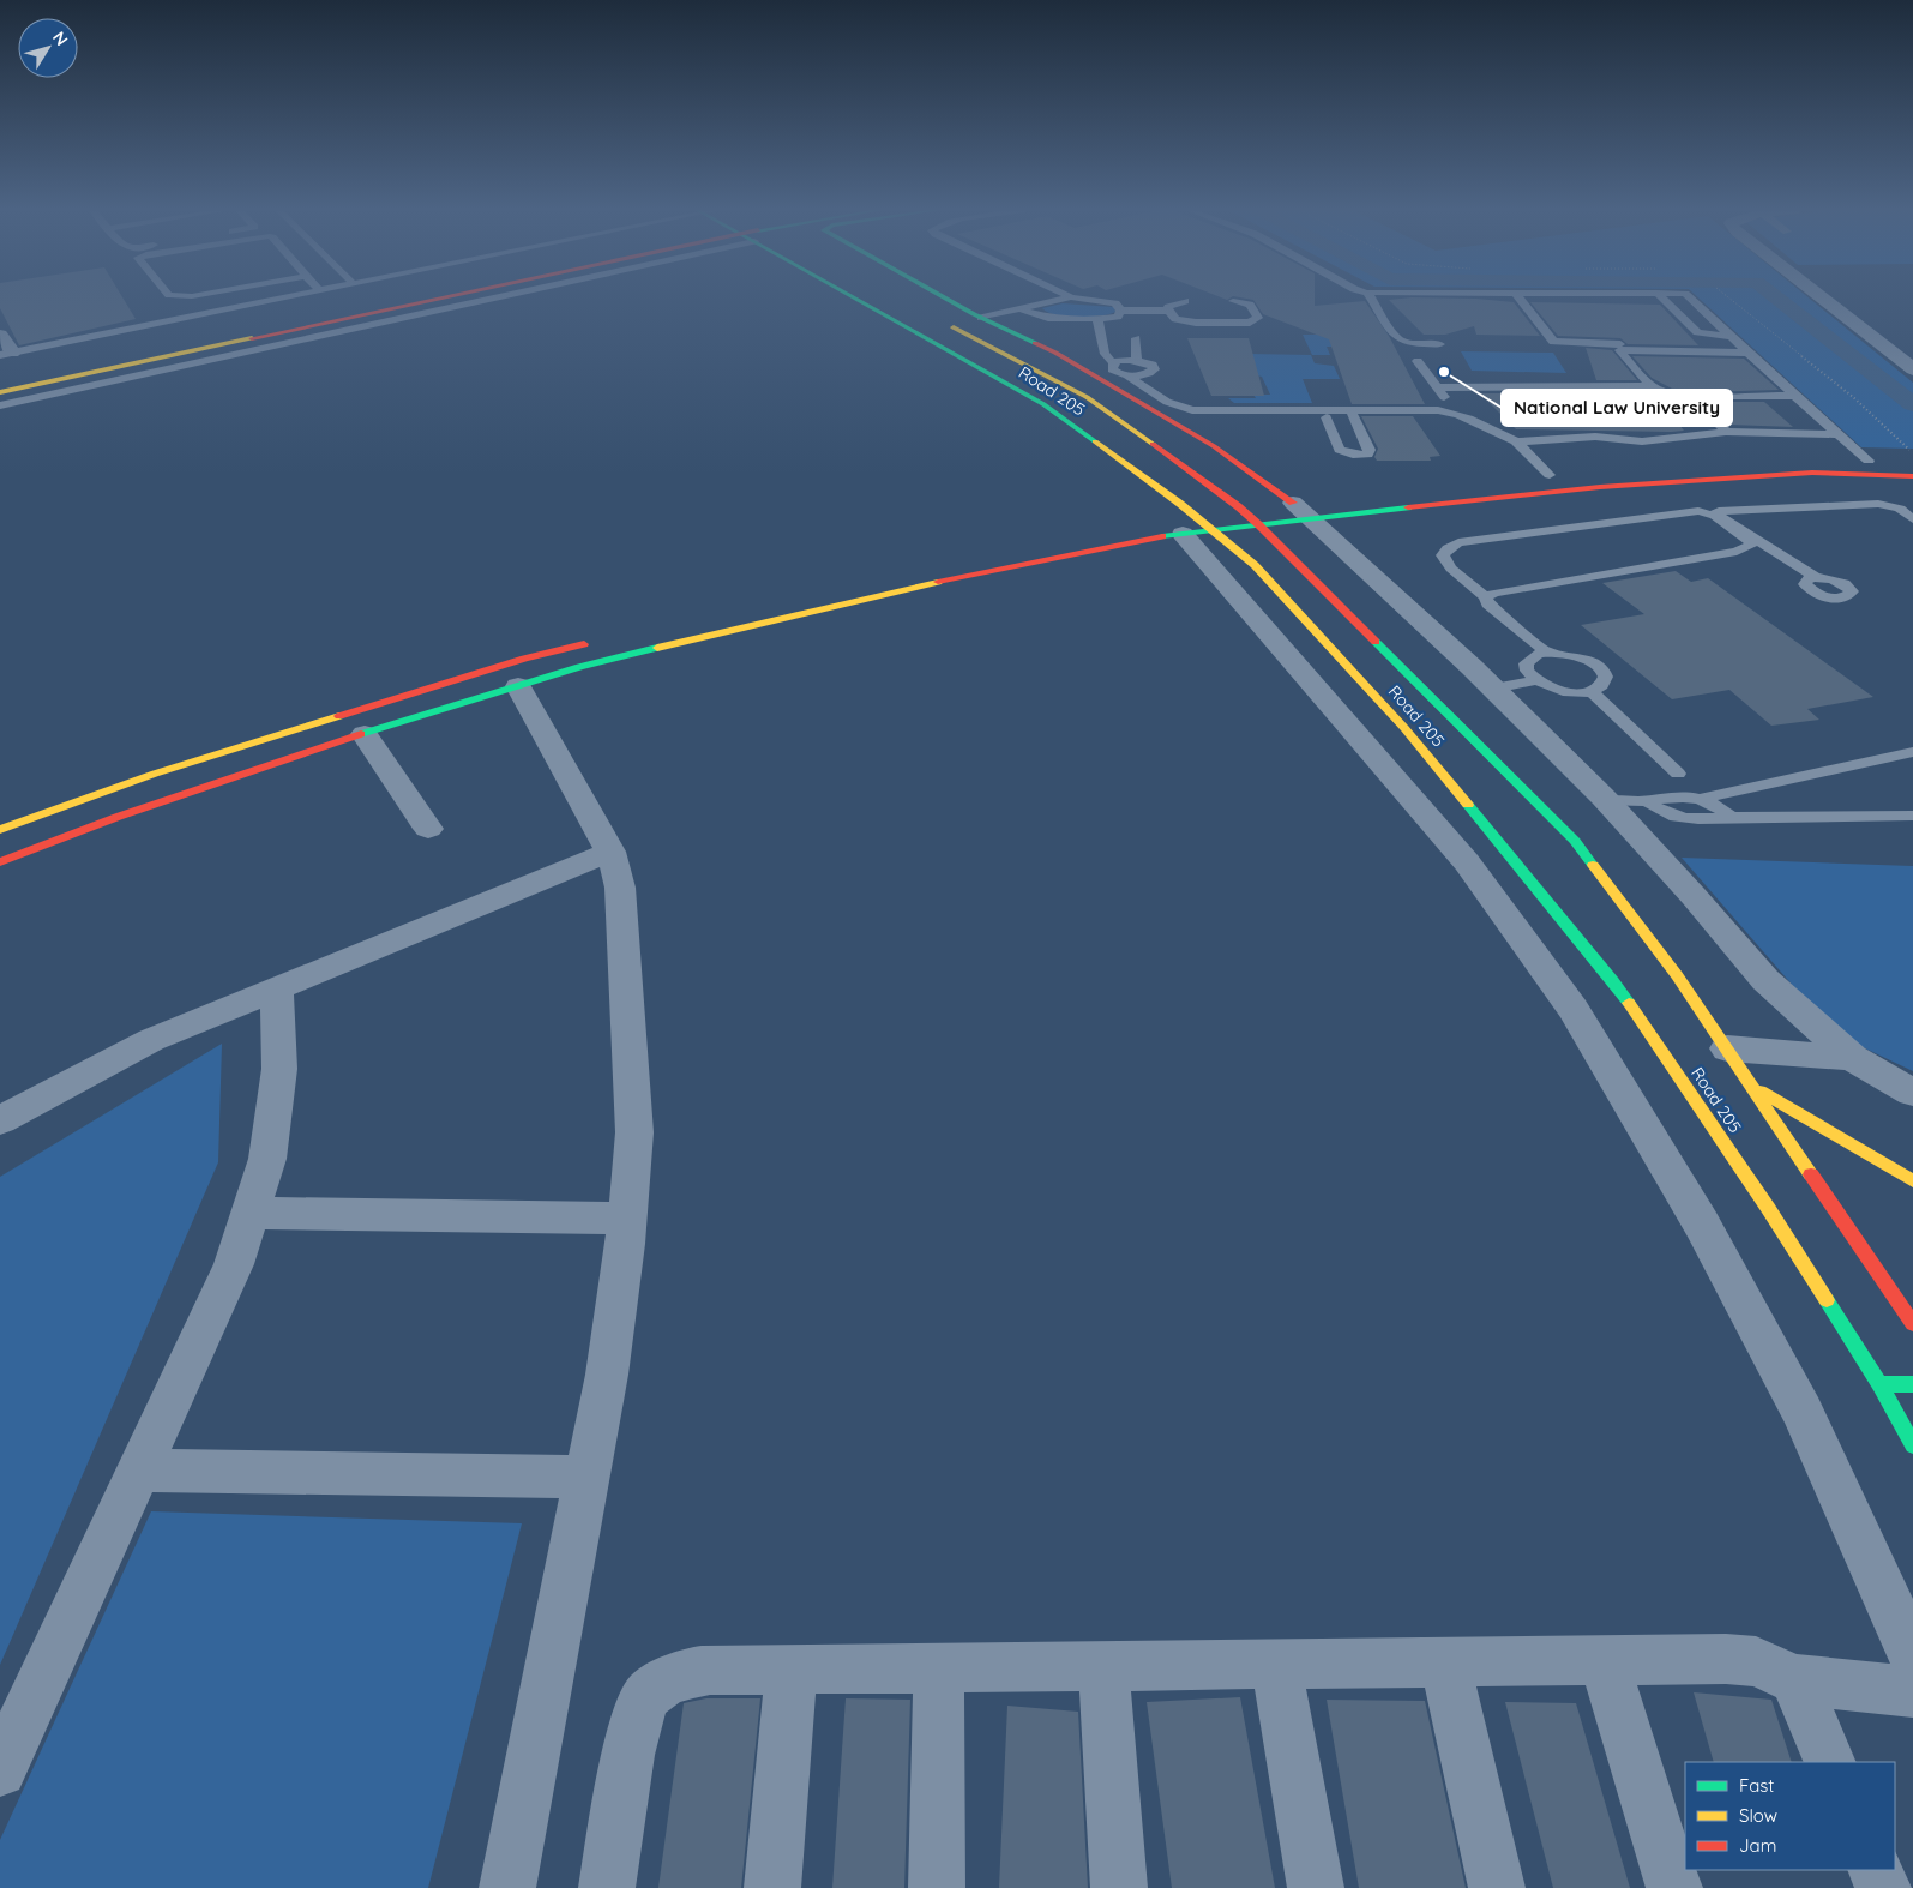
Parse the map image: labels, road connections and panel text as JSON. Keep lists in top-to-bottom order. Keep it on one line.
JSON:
{"streets":{"main road":["Road 205"]},"places":["National Law University"],"legend":["Fast","Slow","Jam"],"north":"top right"}
